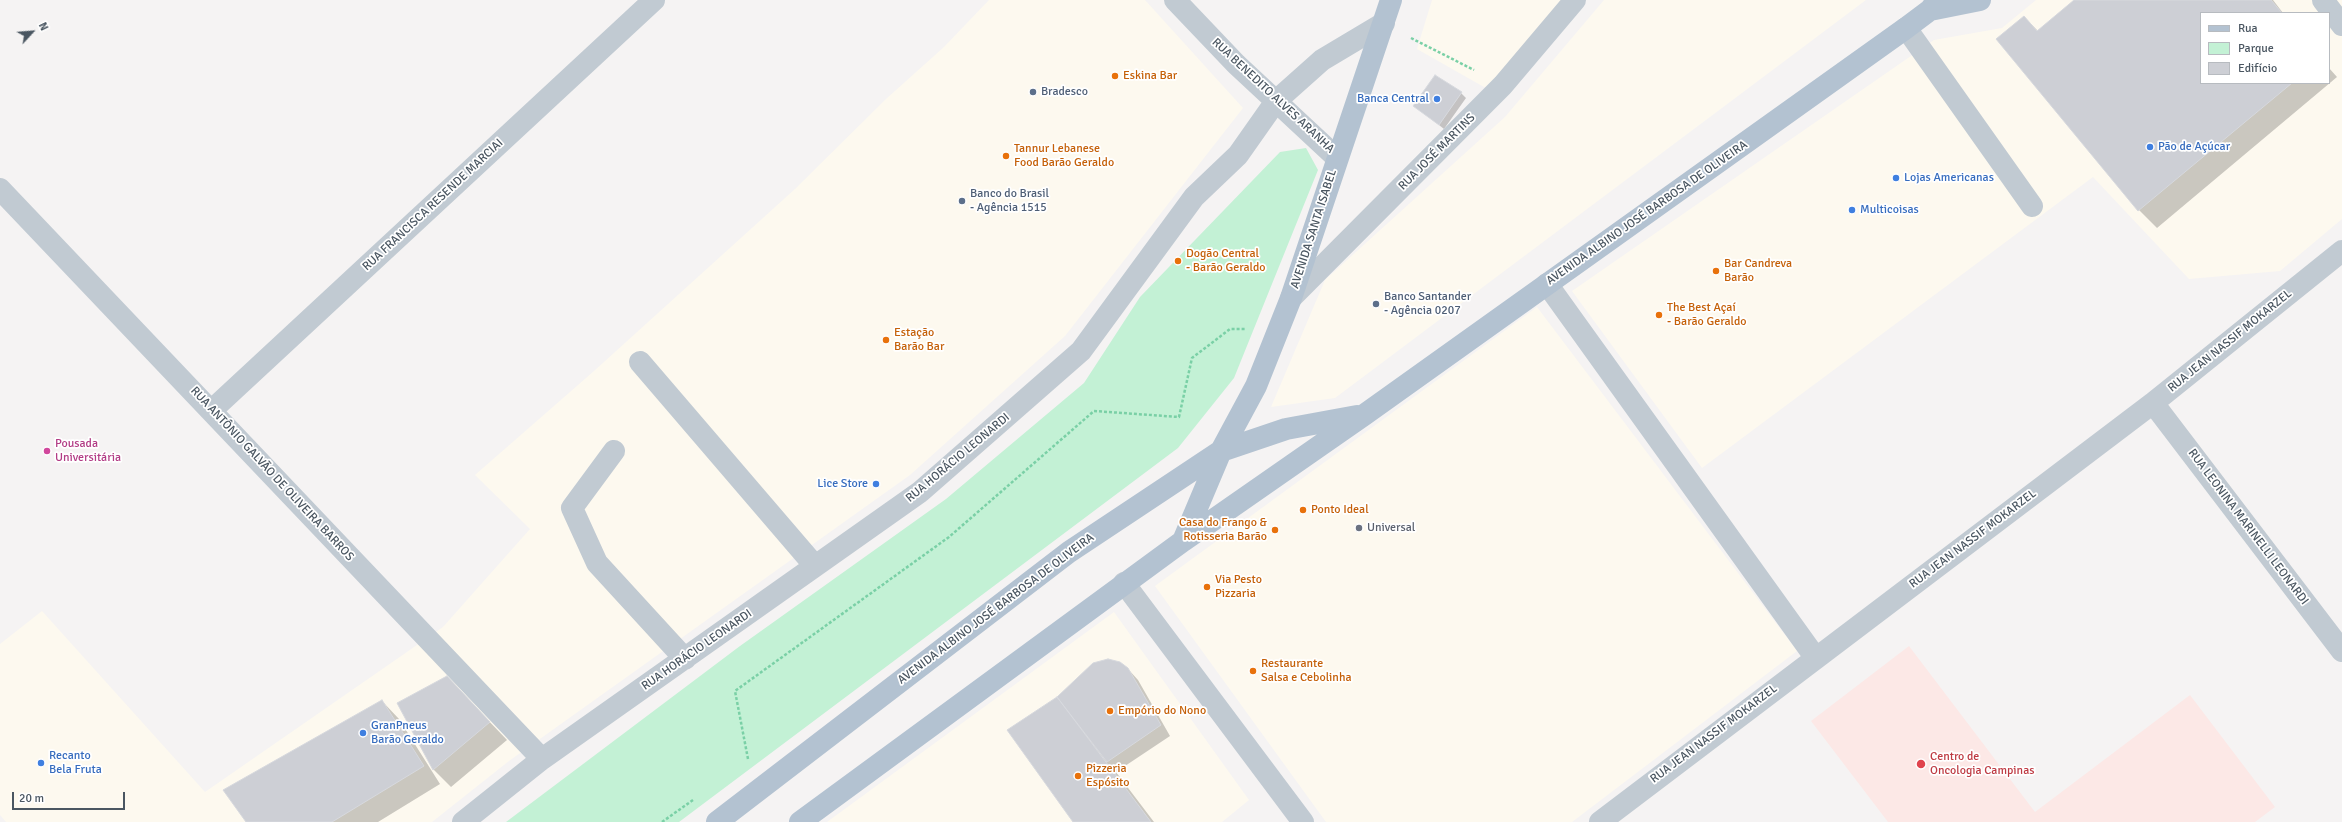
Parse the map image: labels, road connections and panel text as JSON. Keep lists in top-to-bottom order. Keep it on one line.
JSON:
{"streets":{"main road":["AVENIDA ALBINO JOSÉ BARBOSA DE OLIVEIRA","AVENIDA SANTA ISABEL"],"street":["RUA BENEDITO ALVES ARANHA","RUA JOSÉ MARTINS","RUA FRANCISCA RESENDE MARCIAI","RUA JEAN NASSIF MOKARZEL","RUA HORÁCIO LEONARDI","RUA ANTÔNIO GALVÃO DE OLIVEIRA BARROS","RUA LEONINA MARINELLI LEONARDI"]},"crossings":[["RUA BENEDITO ALVES ARANHA","AVENIDA SANTA ISABEL"],["RUA BENEDITO ALVES ARANHA","RUA HORÁCIO LEONARDI"],["RUA JOSÉ MARTINS","AVENIDA SANTA ISABEL"],["RUA FRANCISCA RESENDE MARCIAI","RUA ANTÔNIO GALVÃO DE OLIVEIRA BARROS"],["AVENIDA ALBINO JOSÉ BARBOSA DE OLIVEIRA","AVENIDA SANTA ISABEL"],["AVENIDA SANTA ISABEL","RUA HORÁCIO LEONARDI"],["RUA JEAN NASSIF MOKARZEL","RUA LEONINA MARINELLI LEONARDI"],["RUA HORÁCIO LEONARDI","RUA ANTÔNIO GALVÃO DE OLIVEIRA BARROS"]],"places":["Eskina Bar","Bradesco","Banca Central","Pão de Açúcar","Tannur Lebanese Food Barão Geraldo","Lojas Americanas","Banco do Brasil - Agência 1515","Multicoisas","Dogão Central - Barão Geraldo","Bar Candreva Barão","Banco Santander - Agência 0207","The Best Açaí - Barão Geraldo","Estação Barão Bar","Pousada Universitária","Lice Store","Ponto Ideal","Universal","Casa do Frango & Rotisseria Barão","Via Pesto Pizzaria","Restaurante Salsa e Cebolinha","Empório do Nono","GranPneus Barão Geraldo","Recanto Bela Fruta","Centro de Oncologia Campinas","Pizzeria Espósito"],"legend":["Rua","Parque","Edifício"],"scale_bar":"20 m","north":"top right"}
